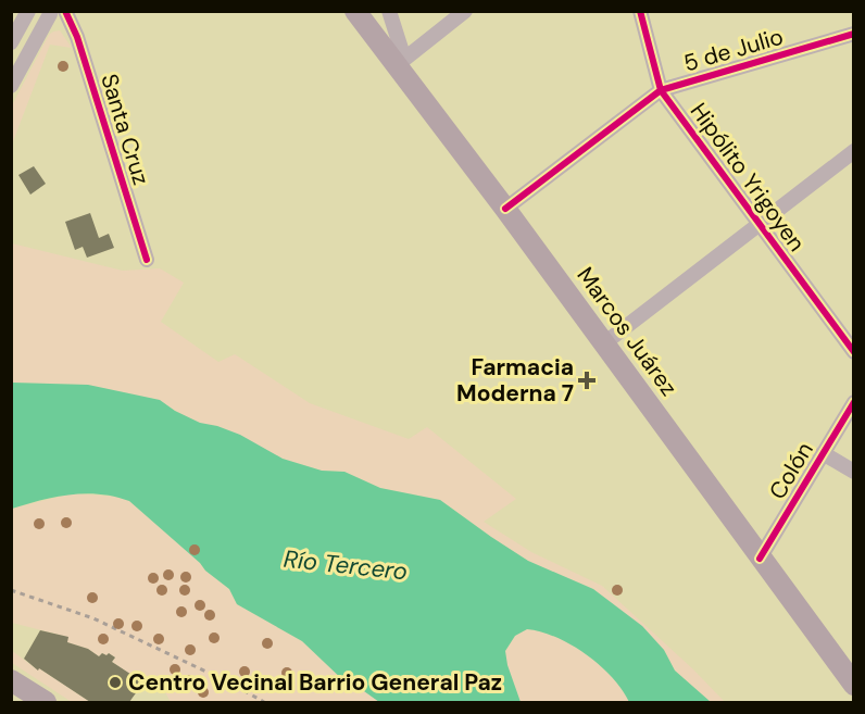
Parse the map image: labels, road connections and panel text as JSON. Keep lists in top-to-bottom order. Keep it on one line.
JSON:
{"streets":{"main road":["Marcos Juárez"],"street":["5 de Julio","Santa Cruz","Hipólito Yrigoyen","Colón"]},"crossings":[["5 de Julio","Hipólito Yrigoyen"],["5 de Julio","Marcos Juárez"],["Marcos Juárez","Colón"]],"water":["Río Tercero"],"places":{"health":["Farmacia Moderna 7"],"other":["Centro Vecinal Barrio General Paz"]}}
